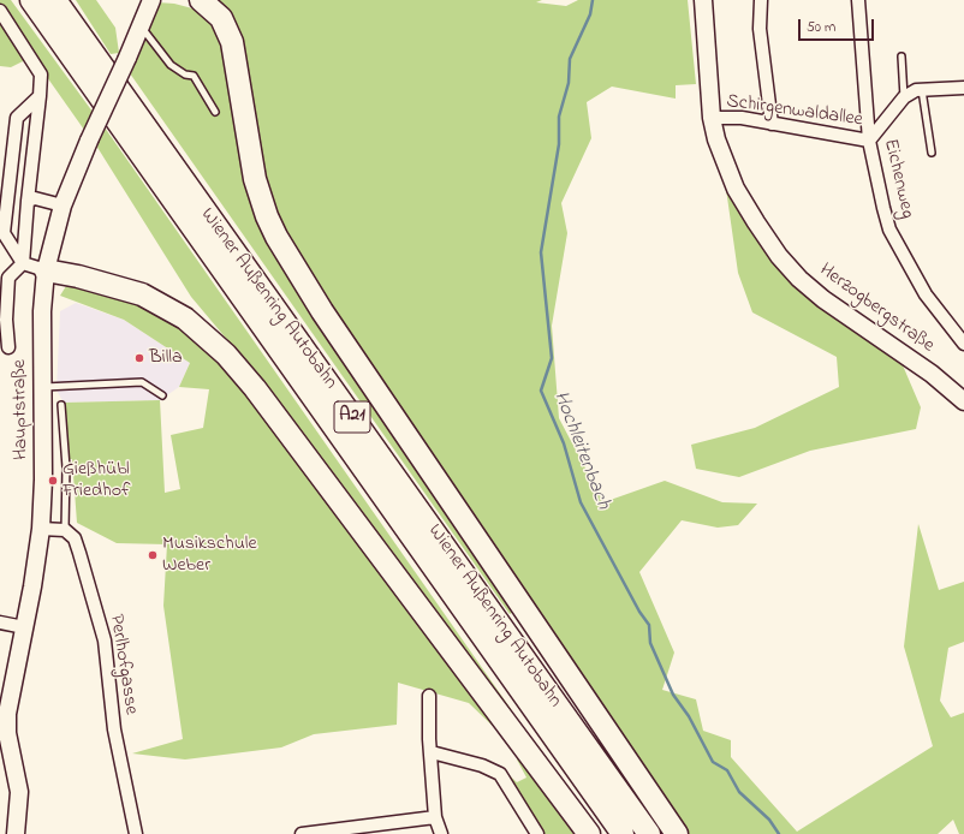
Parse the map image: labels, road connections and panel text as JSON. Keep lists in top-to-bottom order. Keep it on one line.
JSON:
{"streets":{"highway":["Wiener Außenring Autobahn","A21"],"main road":["Herzogbergstraße","Hauptstraße"],"street":["Schirgenwaldallee","Eichenweg","Perlhofgasse"]},"crossings":[["Schirgenwaldallee","Eichenweg"],["Schirgenwaldallee","Herzogbergstraße"]],"water":["Hochleitenbach"],"places":["Billa","Gießhübl Friedhof","Musikschule Weber"],"scale_bar":"50 m"}
